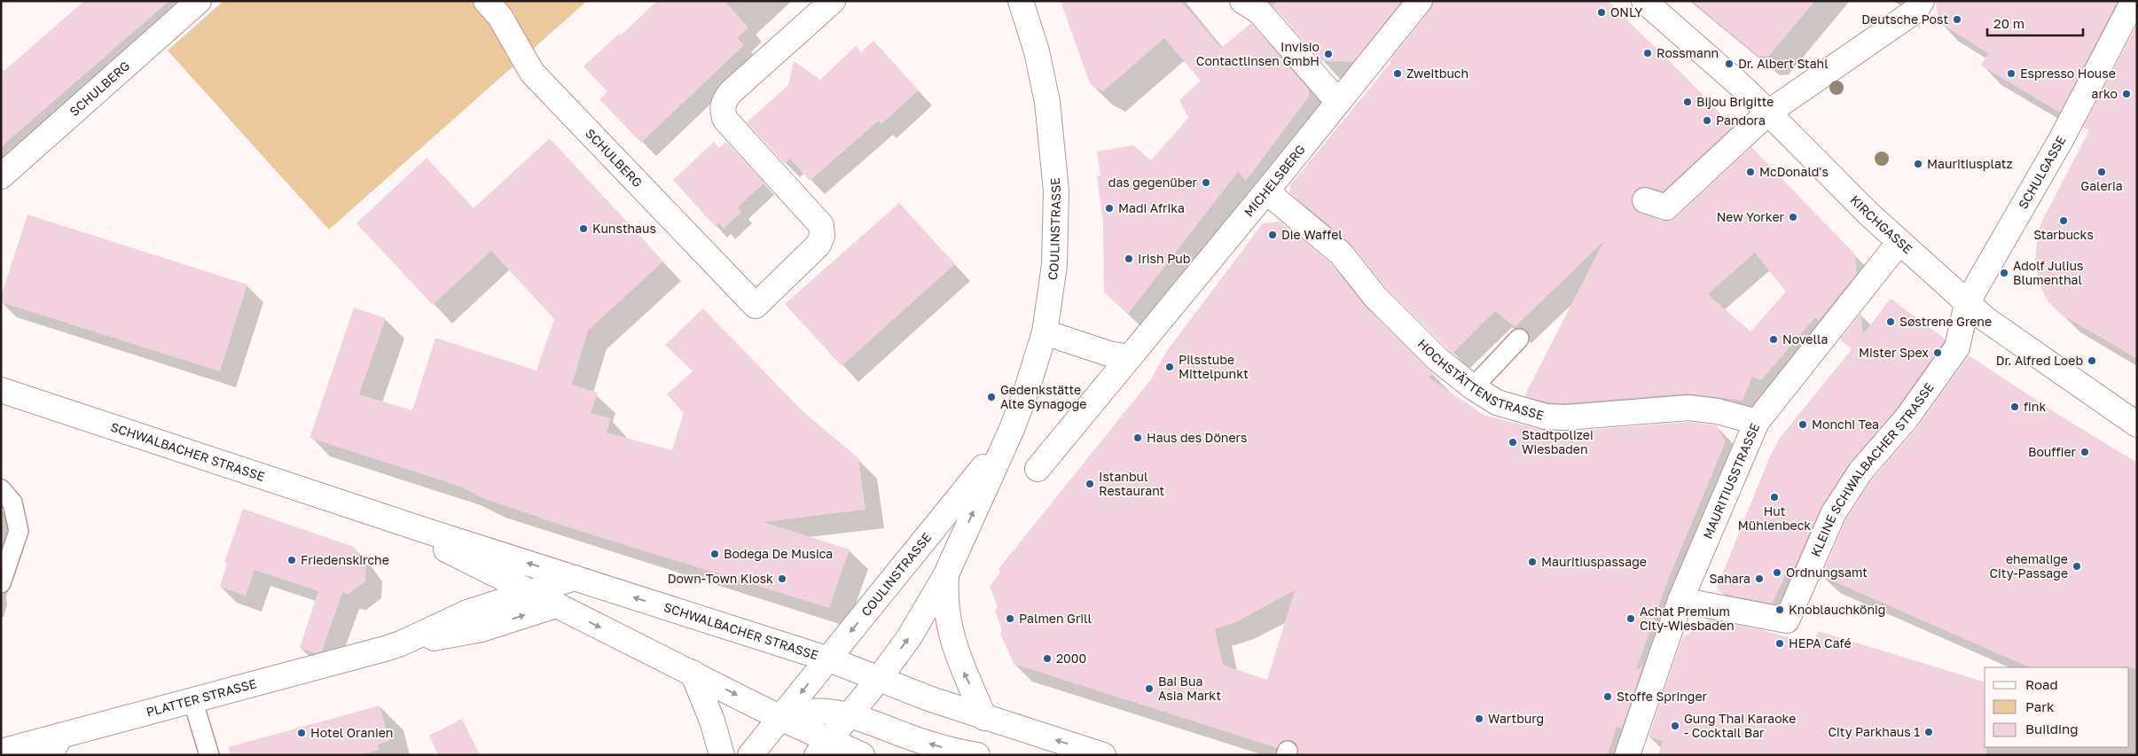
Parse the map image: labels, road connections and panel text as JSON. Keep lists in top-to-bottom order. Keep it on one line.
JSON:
{"streets":{"street":["SCHULBERG","SCHULGASSE","MICHELSBERG","KIRCHGASSE","COULINSTRASSE","HOCHSTÄTTENSTRASSE","SCHWALBACHER STRASSE","KLEINE SCHWALBACHER STRASSE","MAURITIUSSTRASSE","PLATTER STRASSE"]},"crossings":[["SCHULGASSE","KIRCHGASSE"],["SCHULGASSE","KLEINE SCHWALBACHER STRASSE"],["MICHELSBERG","HOCHSTÄTTENSTRASSE"],["KIRCHGASSE","MAURITIUSSTRASSE"],["COULINSTRASSE","SCHWALBACHER STRASSE"],["HOCHSTÄTTENSTRASSE","MAURITIUSSTRASSE"],["SCHWALBACHER STRASSE","PLATTER STRASSE"],["KLEINE SCHWALBACHER STRASSE","MAURITIUSSTRASSE"]],"places":["ONLY","Deutsche Post","Rossmann","Invisio Contactlinsen GmbH","Dr. Albert Stahl","Zweitbuch","Espresso House","arko","Bijou Brigitte","Pandora","Mauritiusplatz","McDonald's","Galeria","das gegenüber","Madi Afrika","New Yorker","Starbucks","Kunsthaus","Die Waffel","Irish Pub","Adolf Julius Blumenthal","Søstrene Grene","Novella","Mister Spex","Dr. Alfred Loeb","Pilsstube Mittelpunkt","Gedenkstätte Alte Synagoge","fink","Monchi Tea","Haus des Döners","Stadtpolizei Wiesbaden","Bouffier","Istanbul Restaurant","Hut Mühlenbeck","Bodega De Musica","Friedenskirche","Mauritiuspassage","ehemalige City-Passage","Ordnungsamt","Down-Town Kiosk","Sahara","Knoblauchkönig","Palmen Grill","Achat Premium City-Wiesbaden","HEPA Café","2000","Bai Bua Asia Markt","Stoffe Springer","Wartburg","Gung Thai Karaoke - Cocktail Bar","City Parkhaus 1","Hotel Oranien"],"legend":["Road","Park","Building"],"scale_bar":"20 m"}
